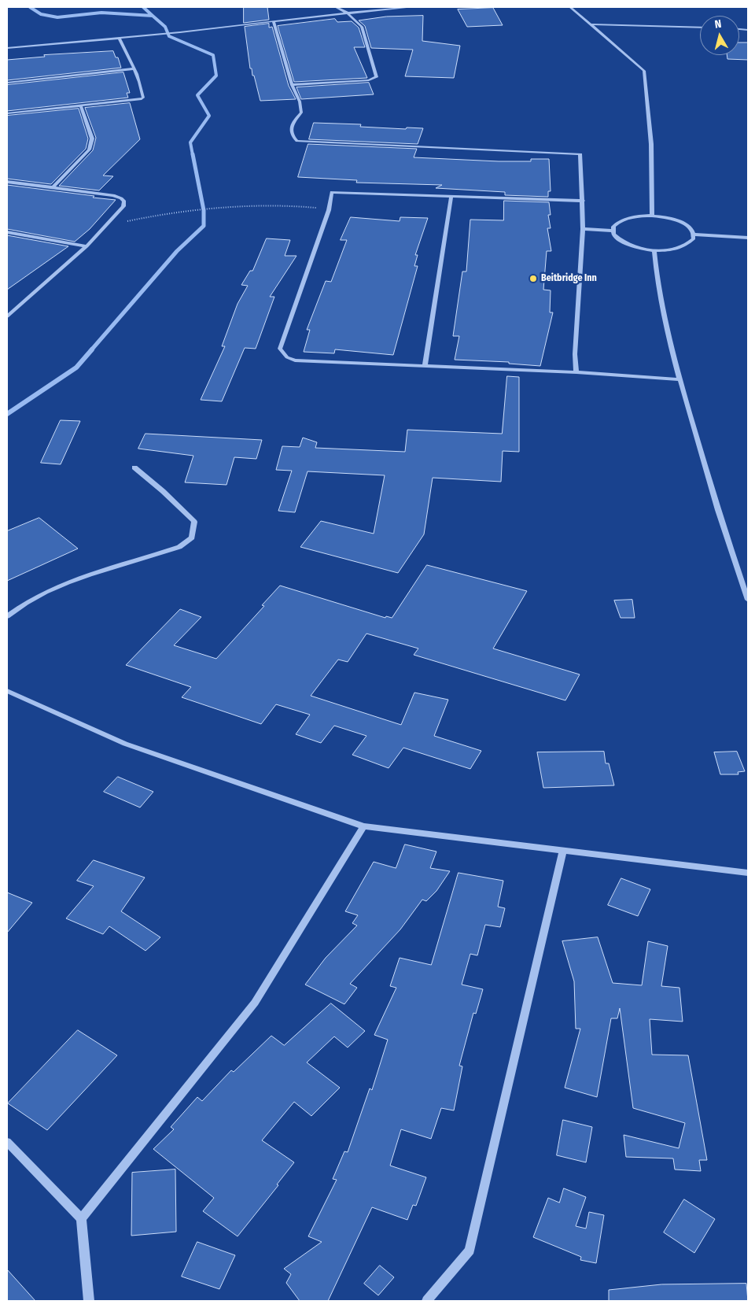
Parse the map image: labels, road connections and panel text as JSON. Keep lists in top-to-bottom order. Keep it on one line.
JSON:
{"places":["Beitbridge Inn"],"north":"top"}
